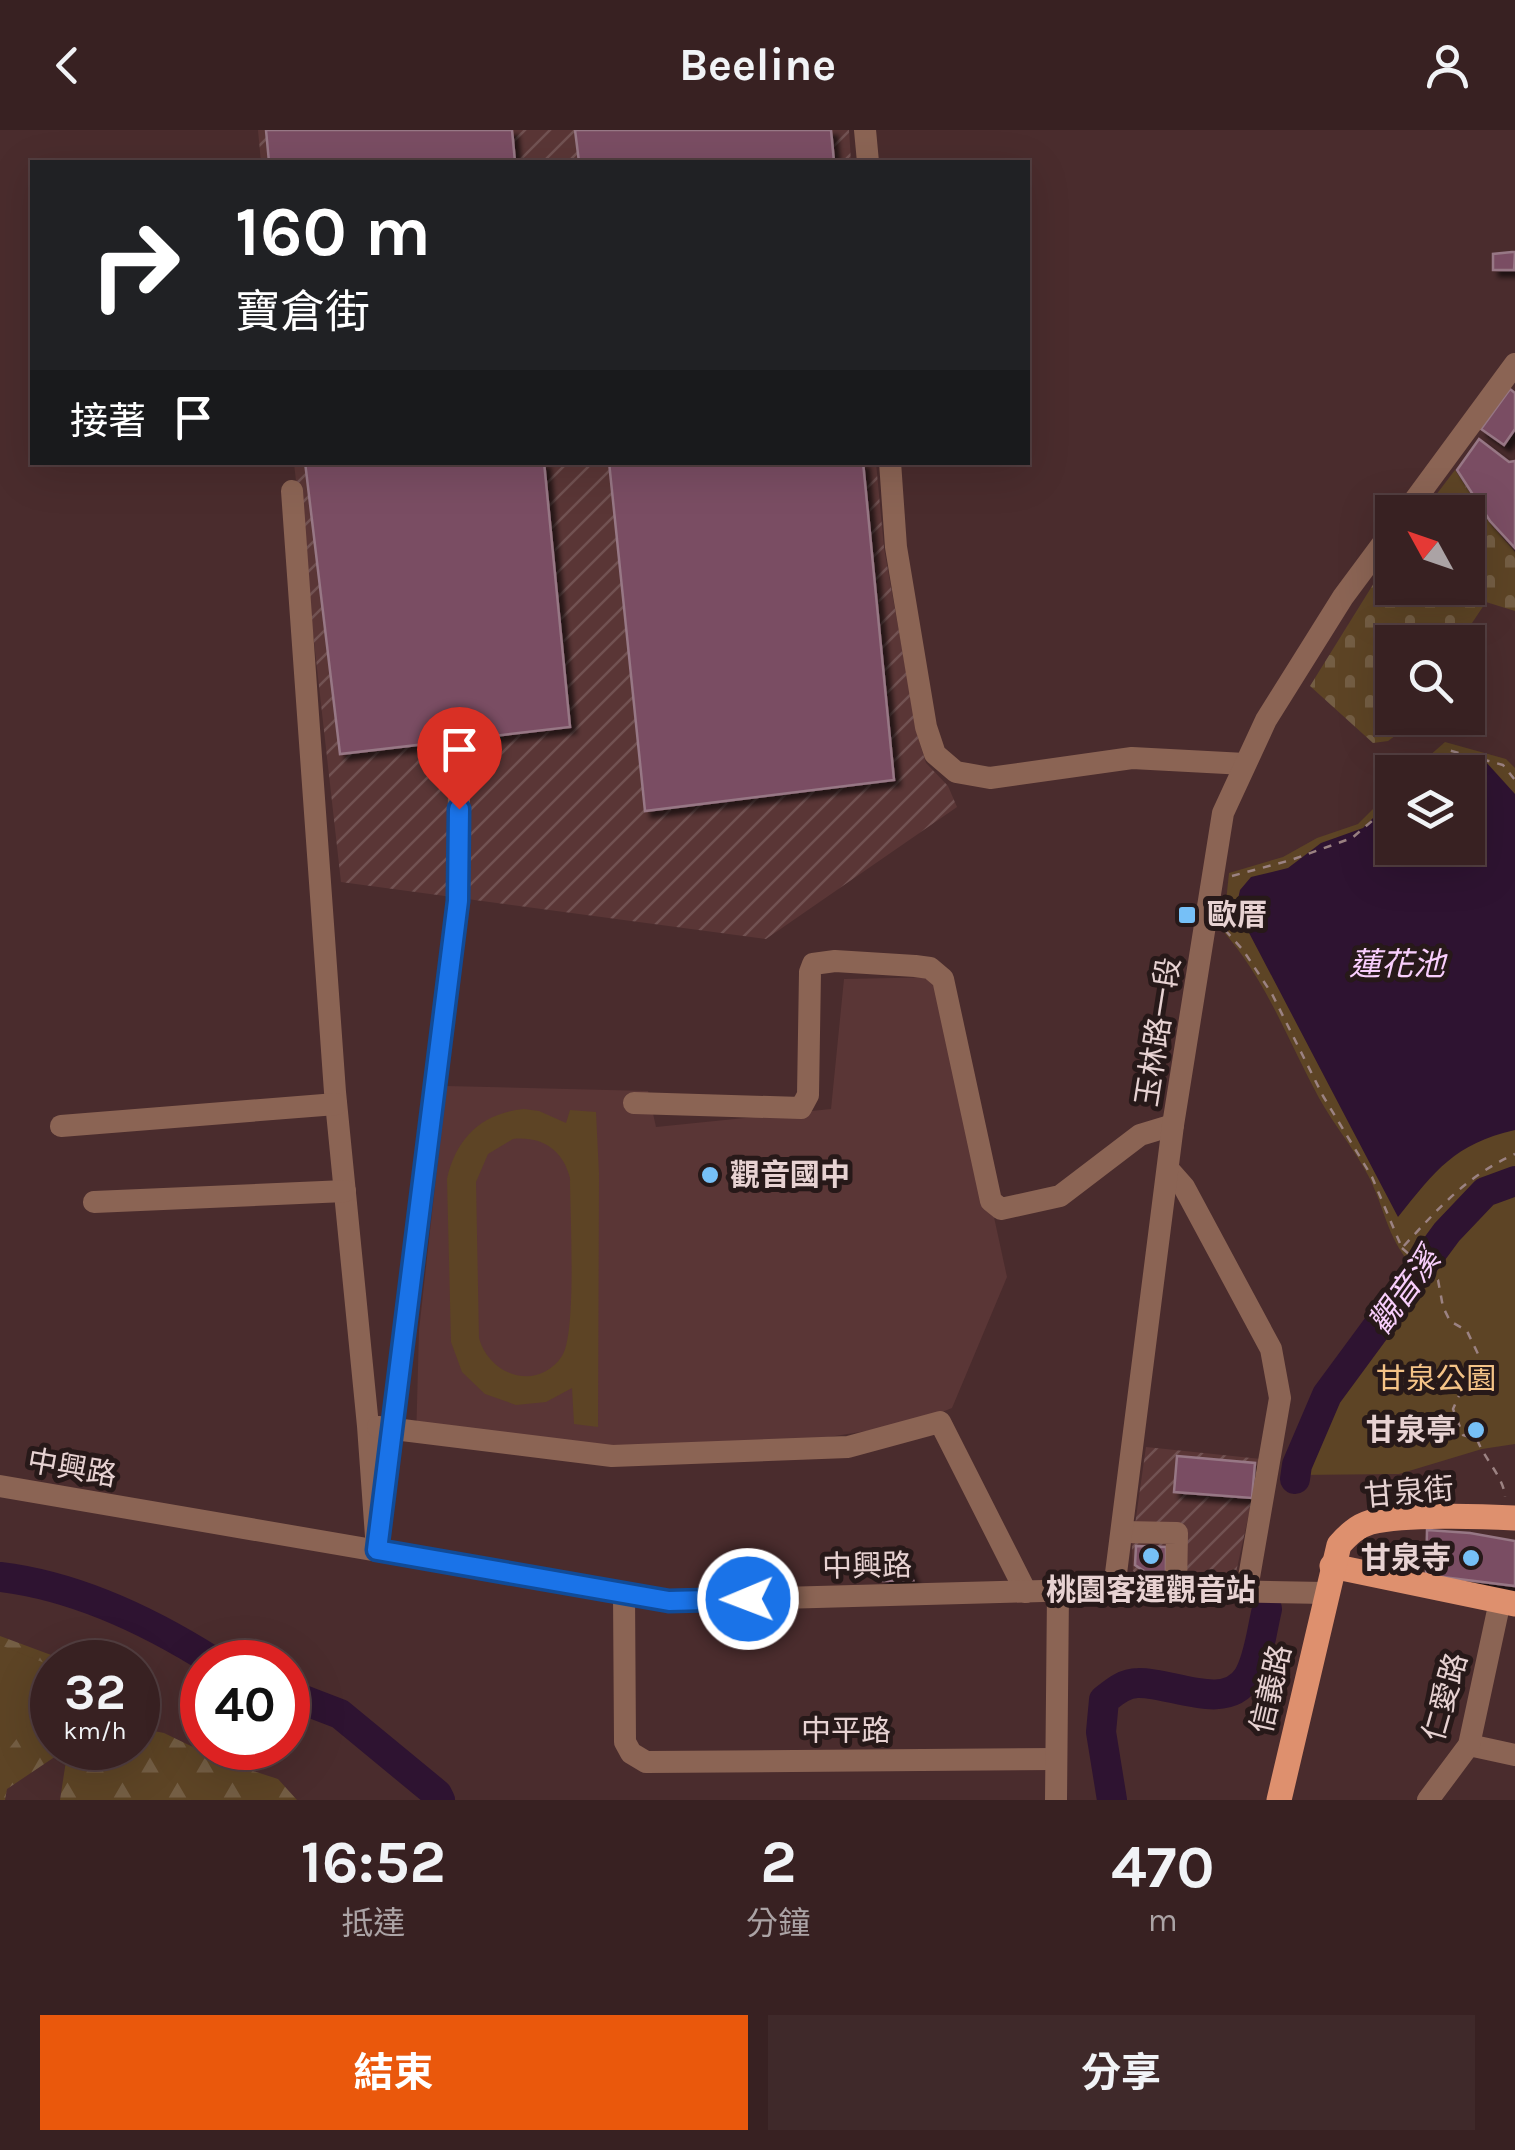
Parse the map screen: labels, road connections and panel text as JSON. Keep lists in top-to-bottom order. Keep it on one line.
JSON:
{"streets":{"main road":["甘泉街","信義路"],"street":["玉林路一段","中興路","仁愛路","中平路"]},"crossings":[["玉林路一段","中興路"],["中興路","甘泉街"],["中興路","信義路"],["中興路","中平路"],["甘泉街","信義路"]],"water":["蓮花池","觀音溪"],"parks":["甘泉公園"],"places":{"transit":["歐厝"],"other":["觀音國中","甘泉亭","桃園客運觀音站","甘泉寺"]},"north":"top left","page":{"header":"Beeline","turn":["160 m","寶倉街"],"then":"接著","speed":"32 km/h","limit":"40","eta":["16:52","抵達","2","分鐘","470","m"],"buttons":["結束","分享"]}}
